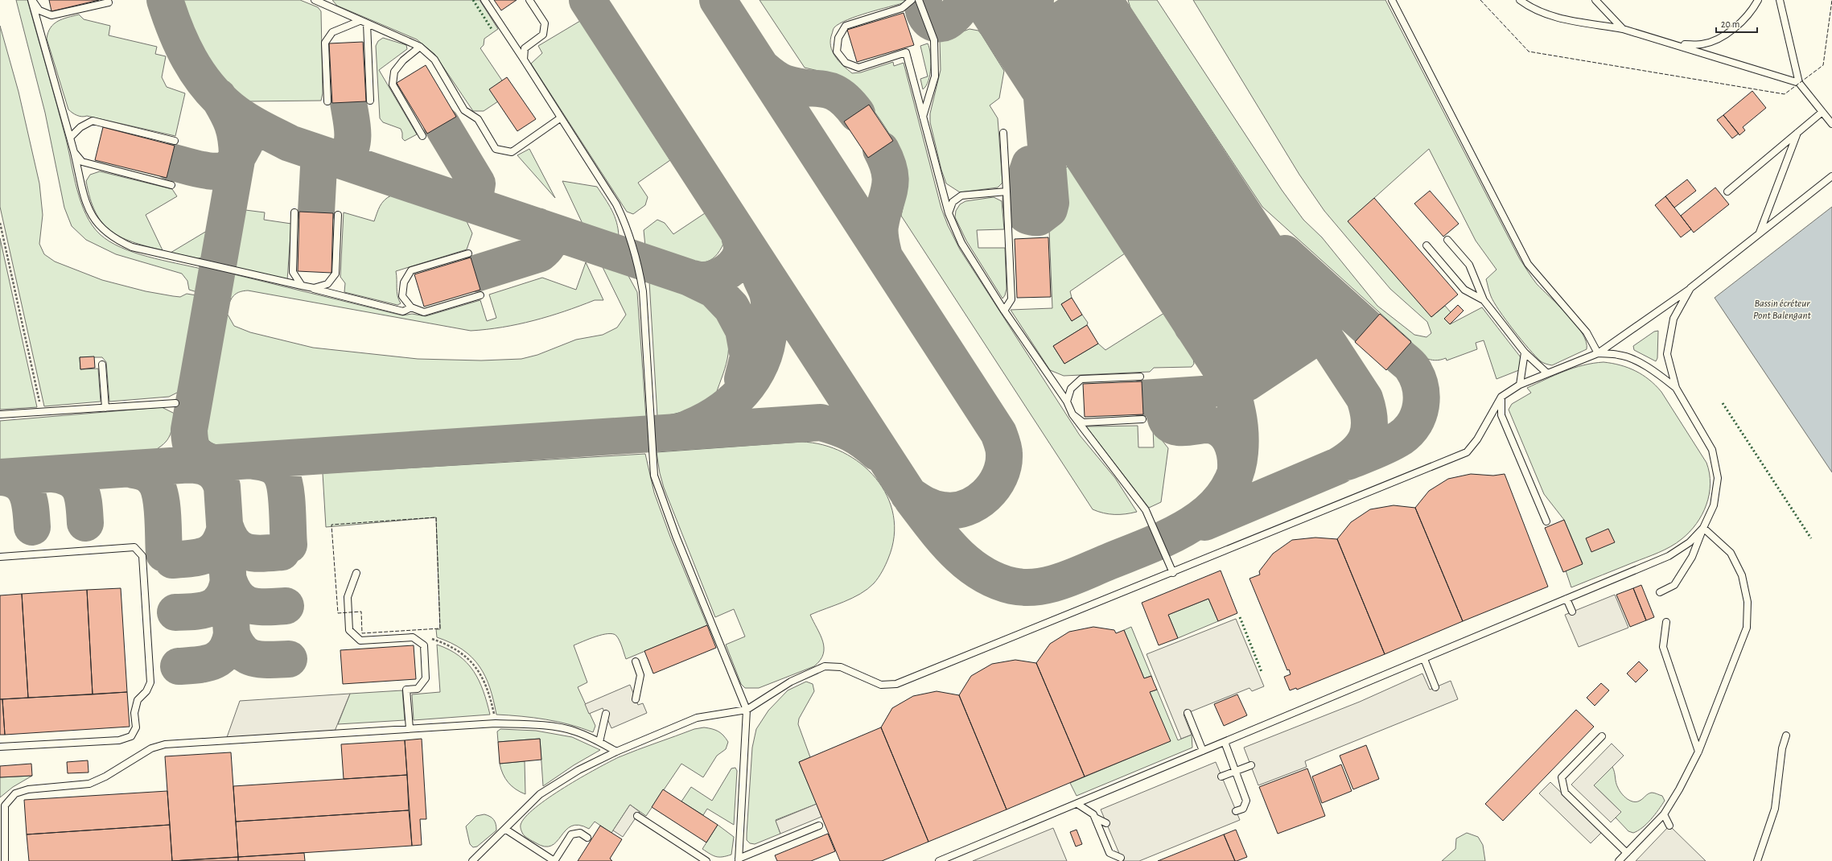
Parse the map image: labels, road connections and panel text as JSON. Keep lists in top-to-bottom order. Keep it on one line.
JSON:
{"water":["Bassin écréteur Pont Balengant"],"scale_bar":"20 m"}
